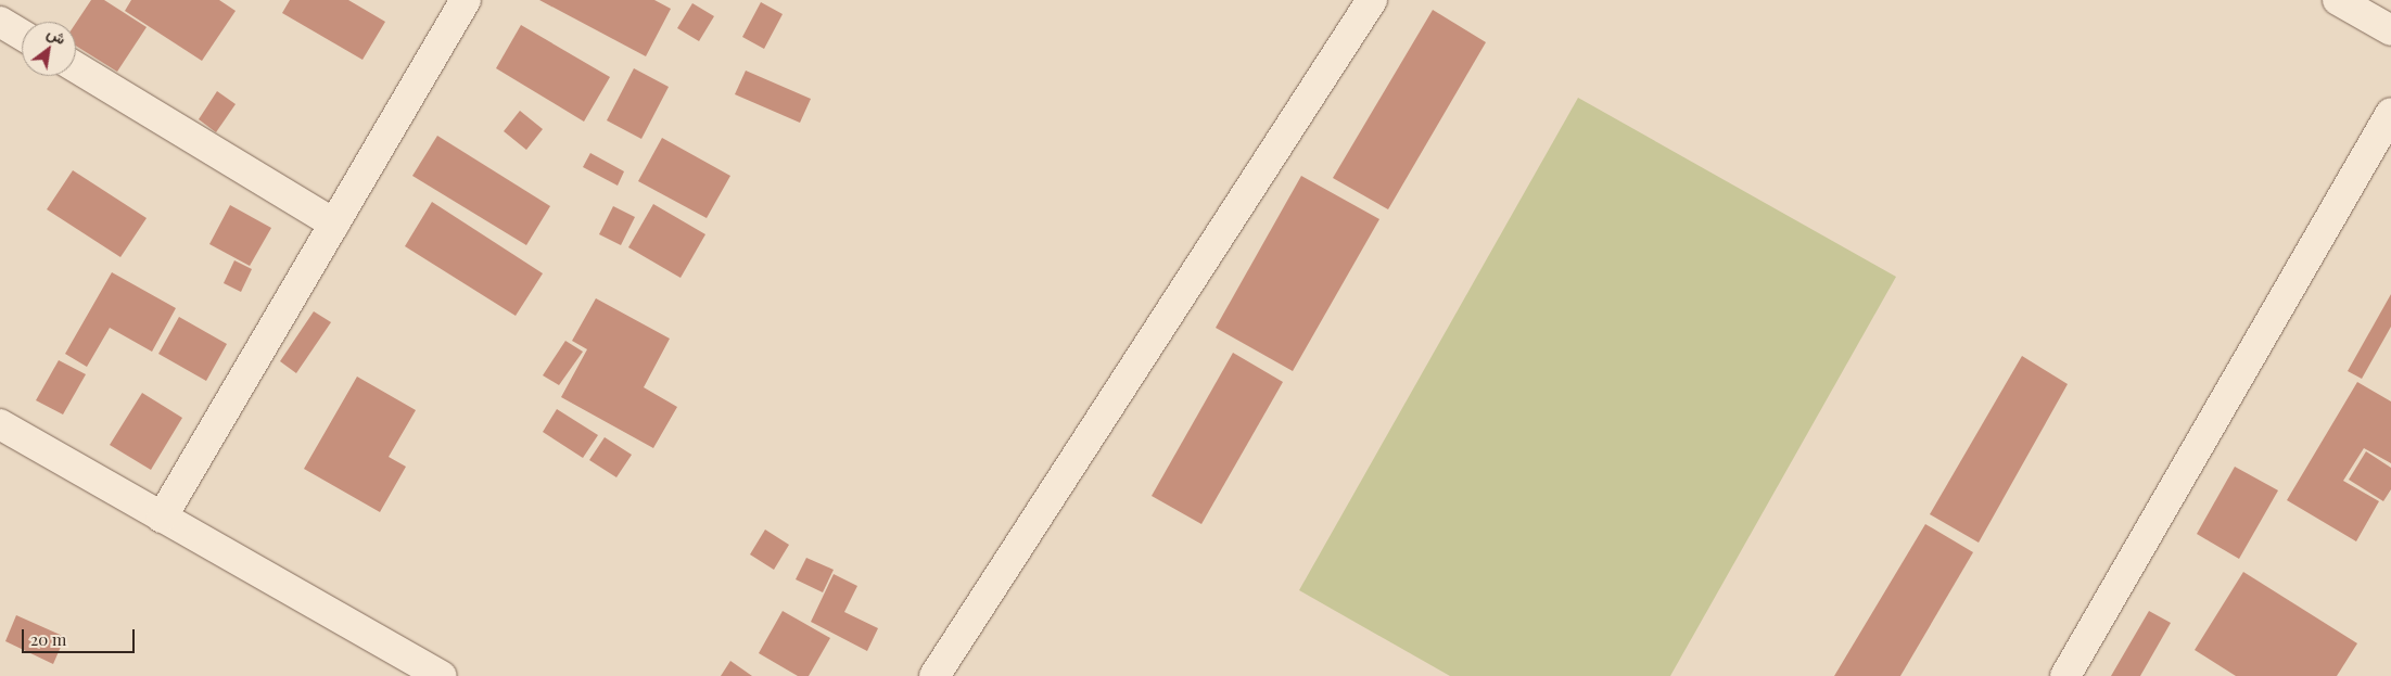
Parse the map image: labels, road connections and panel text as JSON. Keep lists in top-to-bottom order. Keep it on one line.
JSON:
{"scale_bar":"20 m","north":"top right"}
